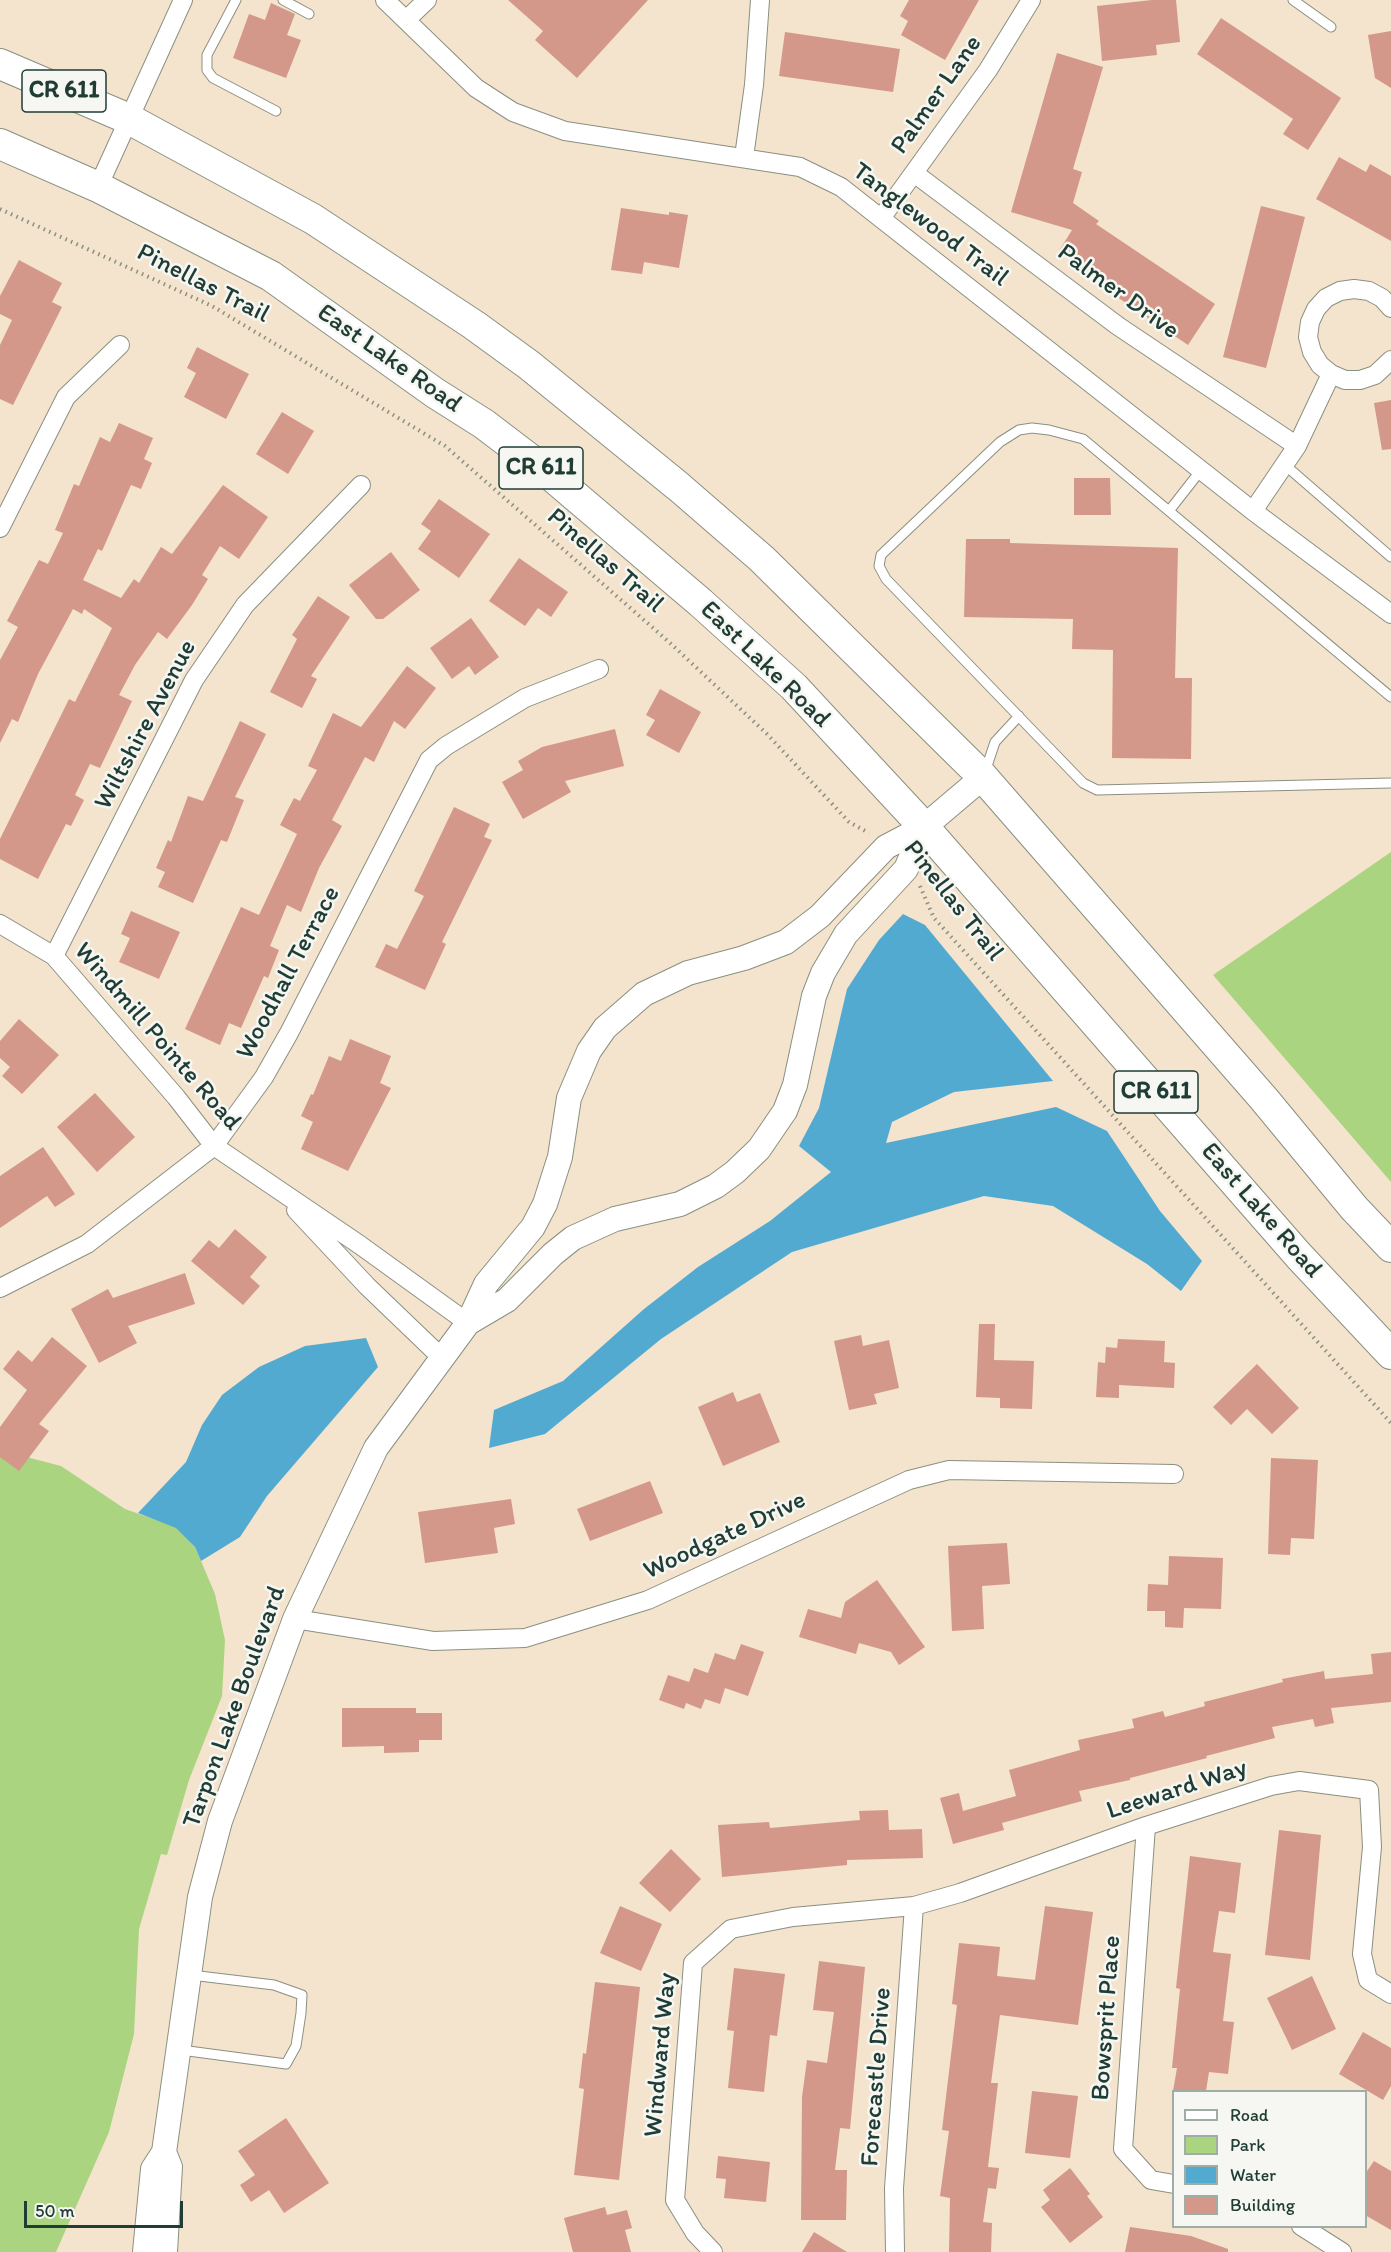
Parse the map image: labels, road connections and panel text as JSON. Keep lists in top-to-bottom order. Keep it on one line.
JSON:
{"streets":{"main road":["CR 611","East Lake Road"],"street":["Palmer Lane","Tanglewood Trail","Palmer Drive","Wiltshire Avenue","Woodhall Terrace","Windmill Pointe Road","Woodgate Drive","Tarpon Lake Boulevard","Leeward Way","Bowsprit Place","Windward Way","Forecastle Drive"],"path":["Pinellas Trail"]},"crossings":[["Palmer Lane","Tanglewood Trail"],["Palmer Lane","Palmer Drive"],["Pinellas Trail","Tarpon Lake Boulevard"],["East Lake Road","Tarpon Lake Boulevard"],["Wiltshire Avenue","Windmill Pointe Road"],["Woodhall Terrace","Windmill Pointe Road"],["Windmill Pointe Road","Tarpon Lake Boulevard"],["Woodgate Drive","Tarpon Lake Boulevard"],["Leeward Way","Bowsprit Place"],["Leeward Way","Windward Way"],["Leeward Way","Forecastle Drive"]],"legend":["Road","Park","Water","Building"],"scale_bar":"50 m"}
